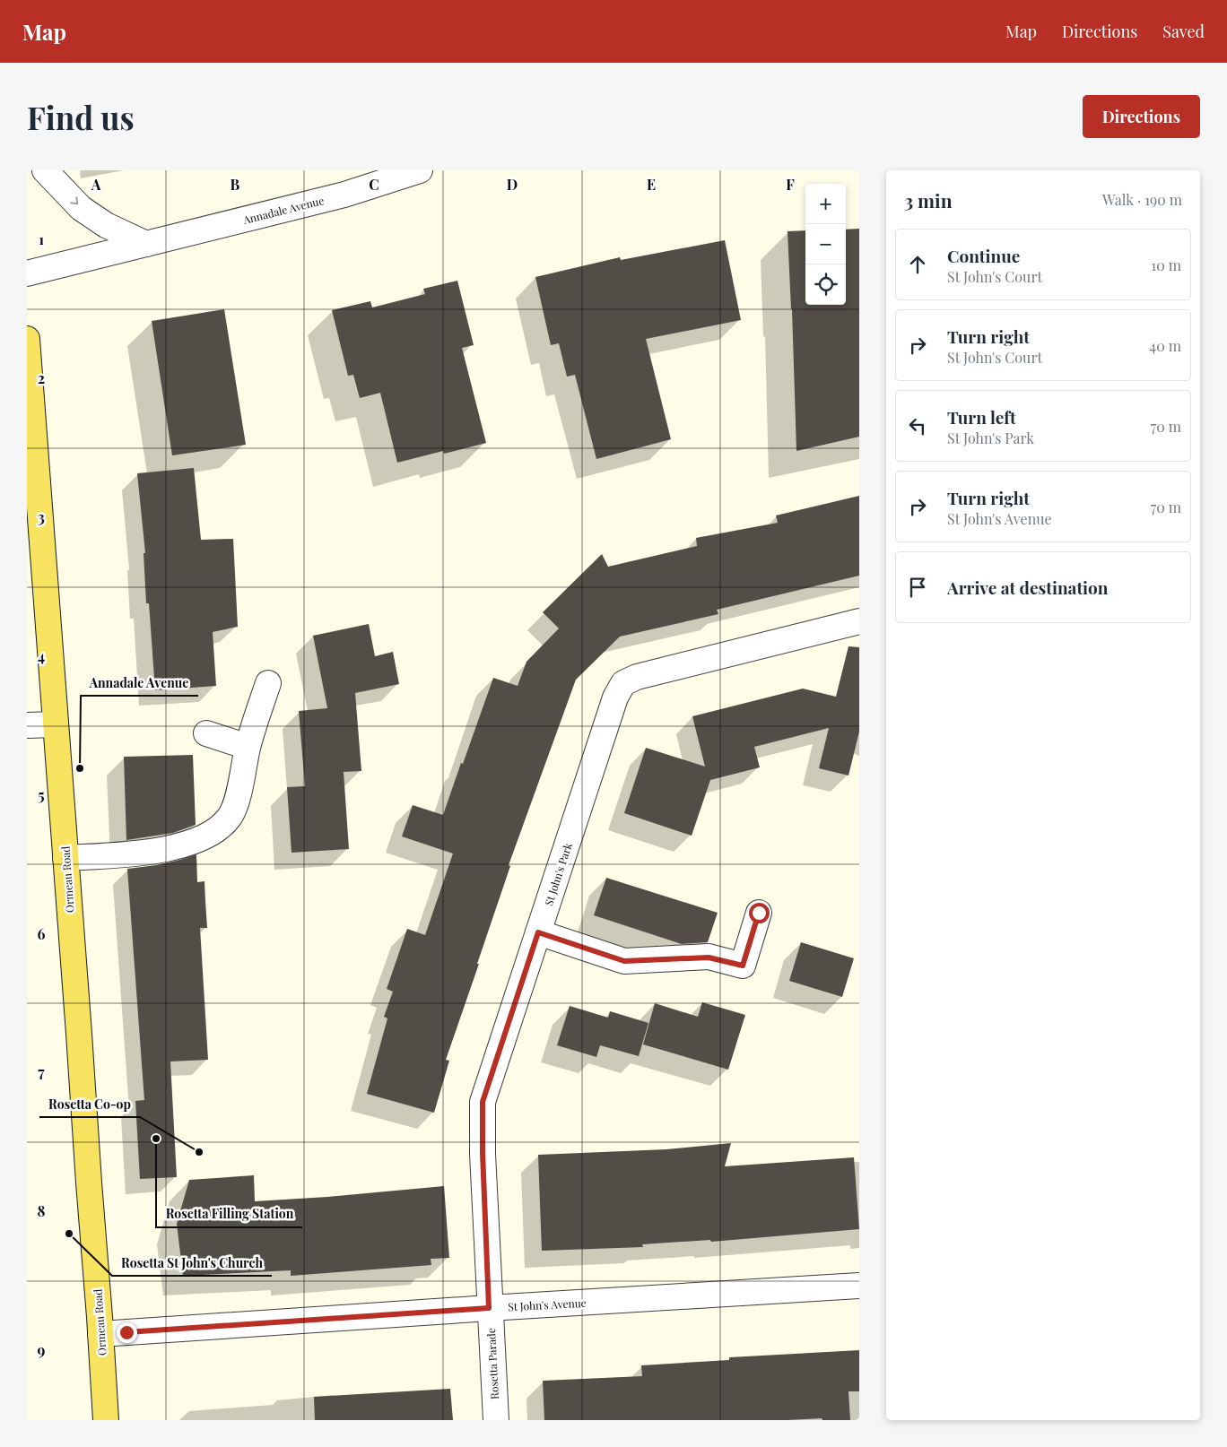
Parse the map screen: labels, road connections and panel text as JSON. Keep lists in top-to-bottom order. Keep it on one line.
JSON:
{"streets":{"main road":["Ormeau Road"],"street":["Annadale Avenue","St John's Park","St John's Avenue","Rosetta Parade"]},"crossings":[["St John's Park","St John's Avenue"],["St John's Park","Rosetta Parade"],["Ormeau Road","St John's Avenue"],["St John's Avenue","Rosetta Parade"]],"places":["Annadale Avenue","Rosetta Filling Station","Rosetta Co-op","Rosetta St John's Church"],"page":{"header":"Map","nav":["Map","Directions","Saved"],"buttons":"Directions","title":"Find us","heading":["3 min","Walk · 190 m"],"map_buttons":["+","−"],"list":[["Continue","St John's Court","10 m"],["Turn right","St John's Court","40 m"],["Turn left","St John's Park","70 m"],["Turn right","St John's Avenue","70 m"],"Arrive at destination"]},"grid":{"columns":["A","B","C","D","E","F"],"rows":["1","2","3","4","5","6","7","8","9"]}}
